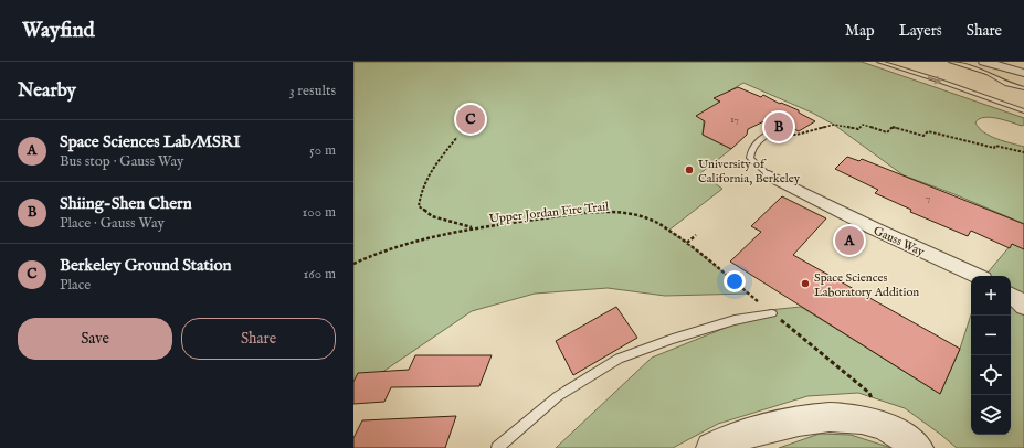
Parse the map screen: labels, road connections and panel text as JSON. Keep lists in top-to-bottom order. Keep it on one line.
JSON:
{"streets":{"street":["Gauss Way"],"path":["Upper Jordan Fire Trail"]},"places":["University of California, Berkeley","Space Sciences Laboratory Addition"],"house_numbers":["17","7"],"page":{"header":"Wayfind","nav":["Map","Layers","Share"],"heading":["Nearby","3 results"],"pins":["C","B","A"],"list":[{"mark":"A","name":"Space Sciences Lab/MSRI","note":"Bus stop · Gauss Way","value":"50 m"},{"mark":"B","name":"Shiing-Shen Chern","note":"Place · Gauss Way","value":"100 m"},{"mark":"C","name":"Berkeley Ground Station","note":"Place","value":"160 m"}],"map_buttons":["+","−"],"buttons":["Save","Share"]}}
